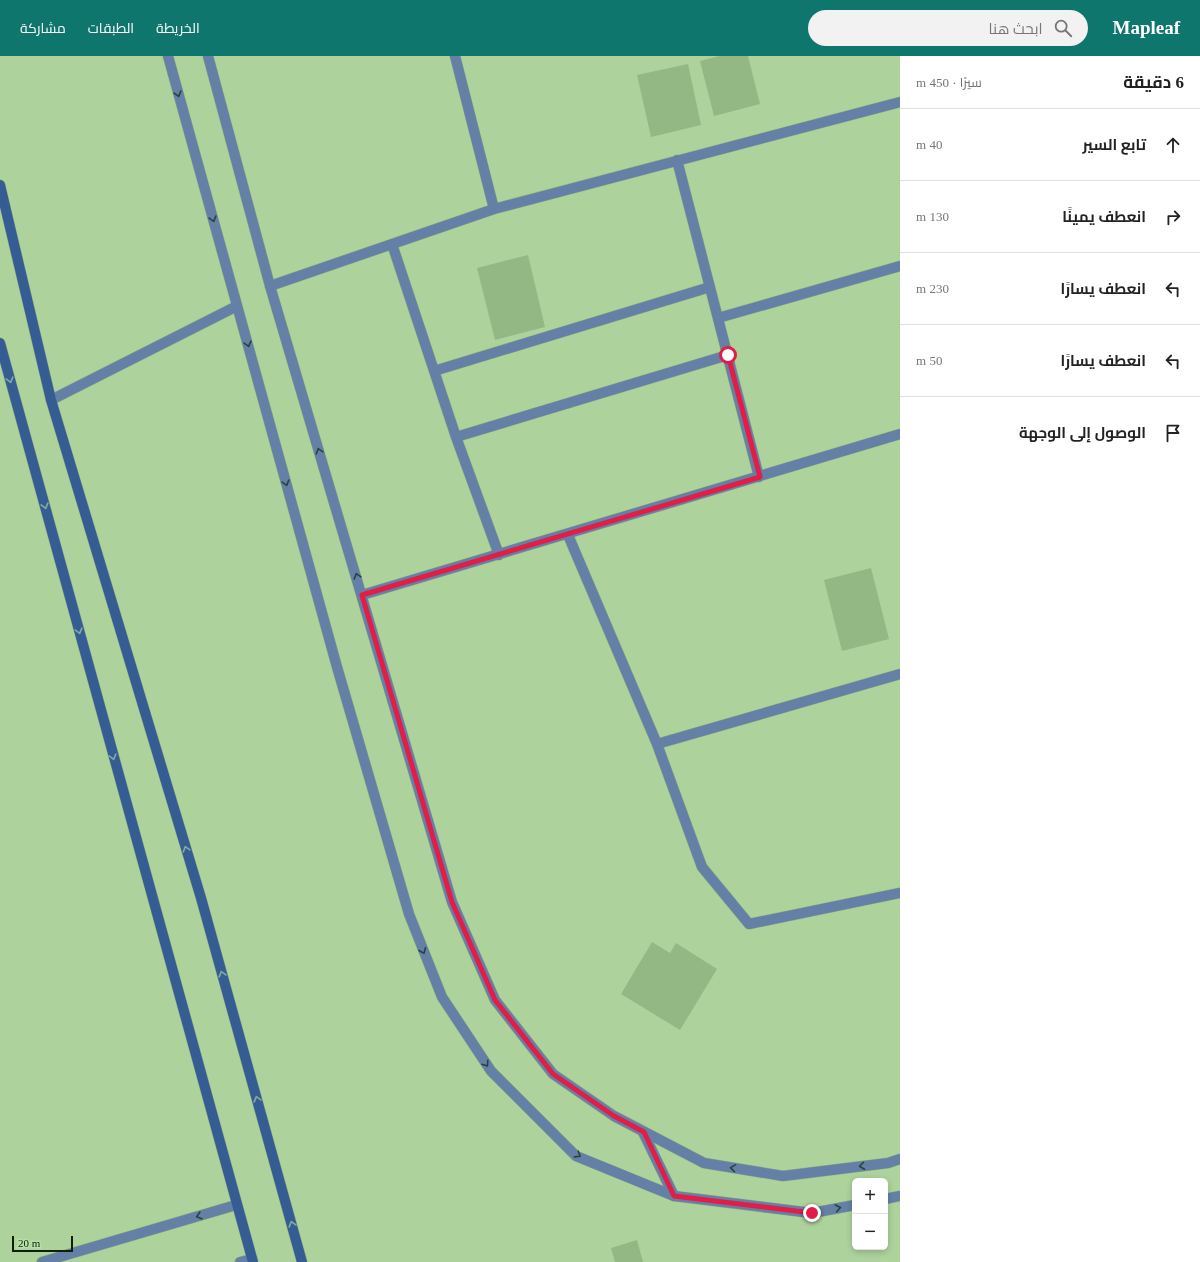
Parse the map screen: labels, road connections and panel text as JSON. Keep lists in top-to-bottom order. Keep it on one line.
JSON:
{"scale_bar":"20 m","page":{"header":"Mapleaf","search":"ابحث هنا","nav":["الخريطة","الطبقات","مشاركة"],"heading":["6 دقيقة","سيرًا · 450 m"],"list":[["تابع السير","40 m"],["انعطف يمينًا","130 m"],["انعطف يسارًا","230 m"],["انعطف يسارًا","50 m"],"الوصول إلى الوجهة"],"map_buttons":["+","−"],"scale":"20 m"}}
